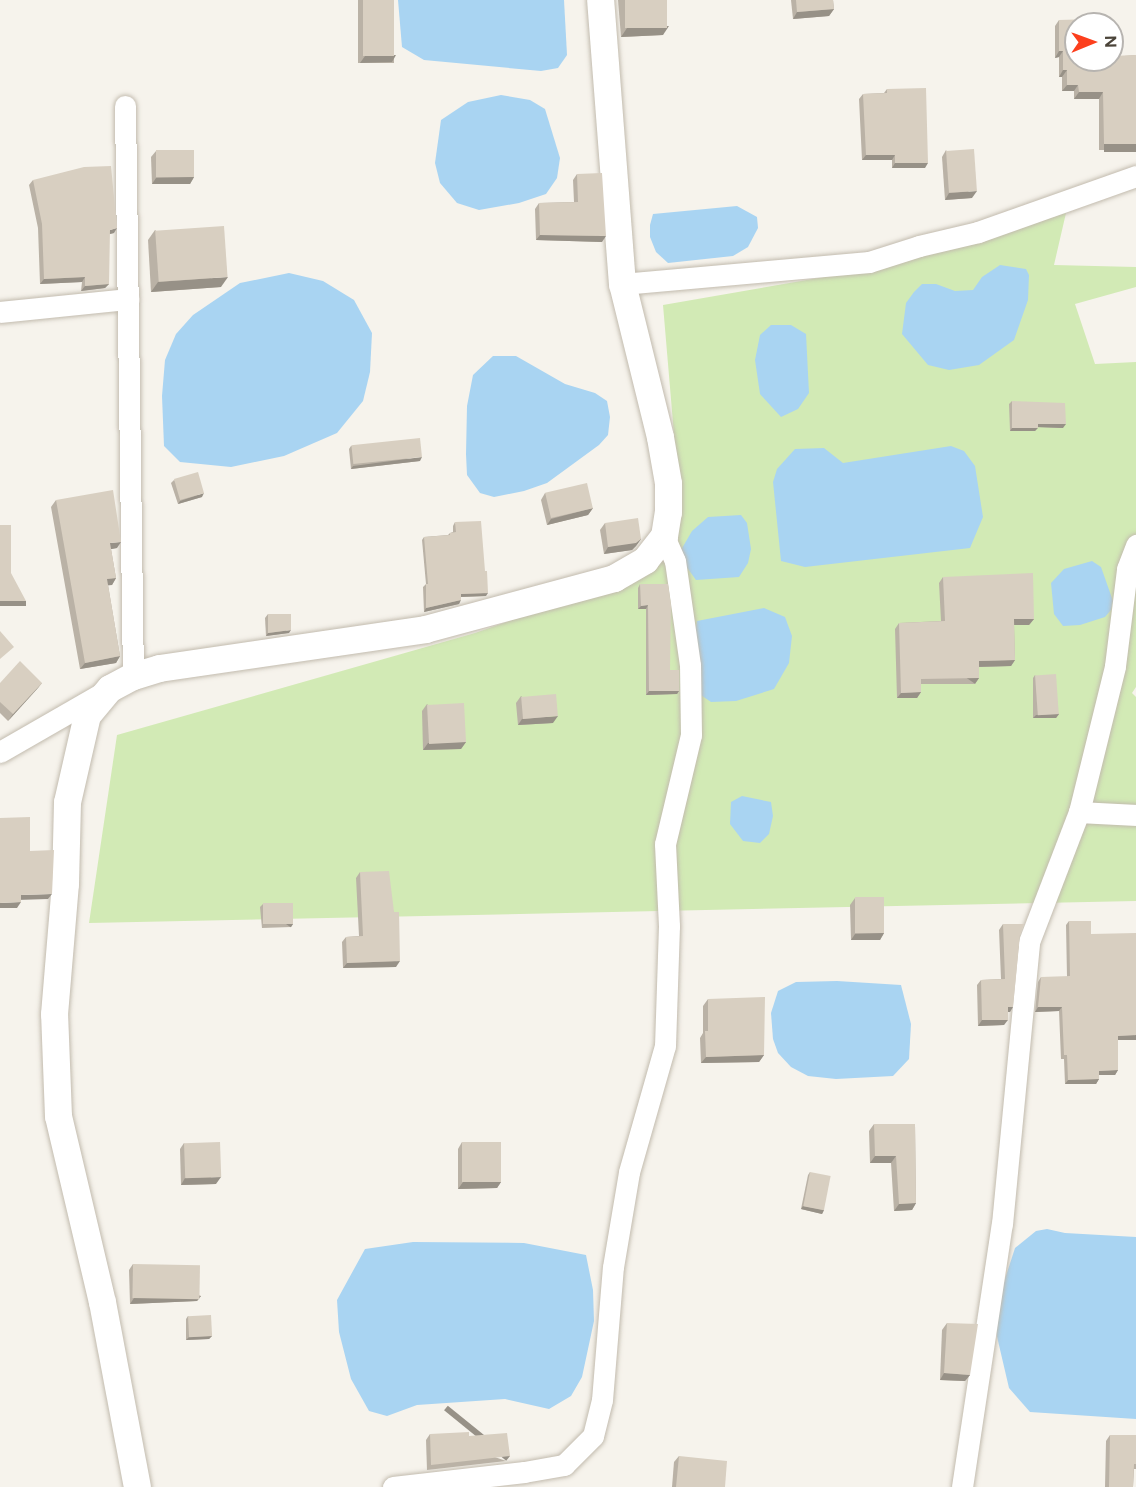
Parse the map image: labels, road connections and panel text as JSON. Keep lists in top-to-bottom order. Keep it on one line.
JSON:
{"north":"right"}
